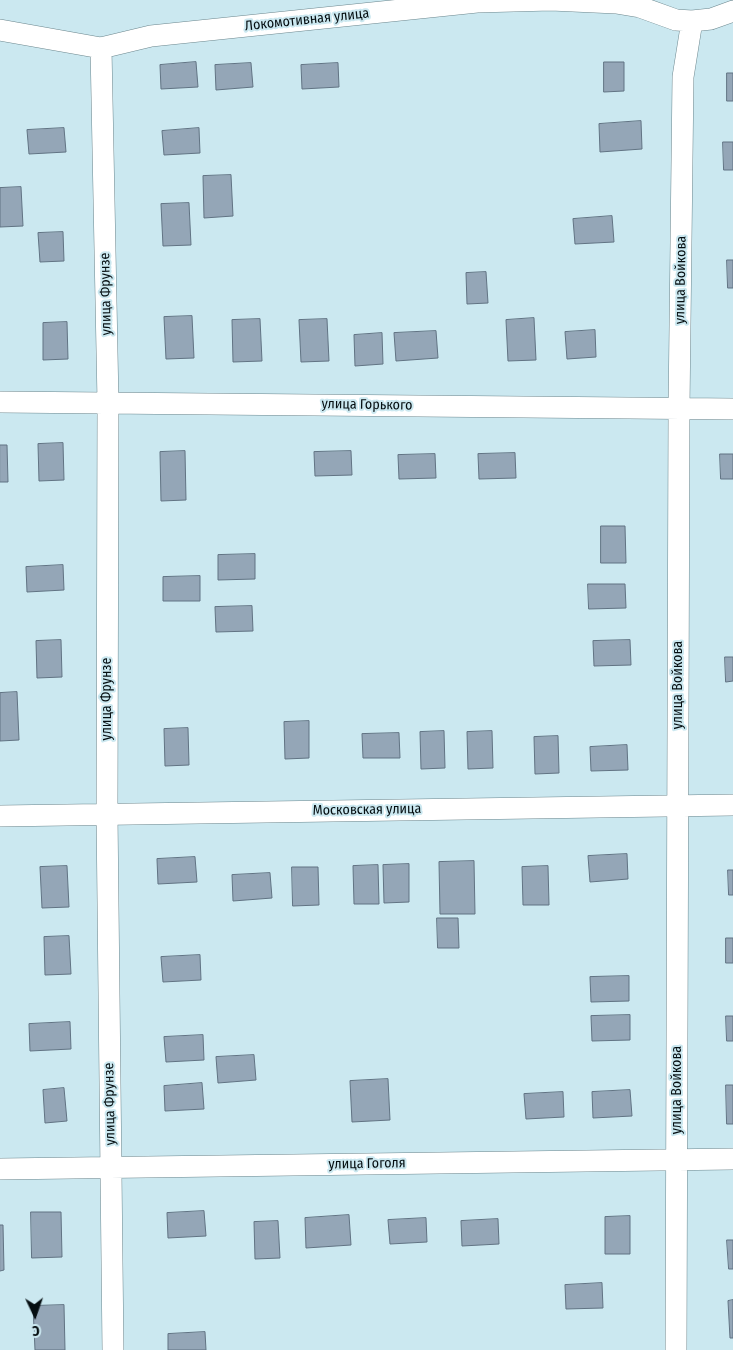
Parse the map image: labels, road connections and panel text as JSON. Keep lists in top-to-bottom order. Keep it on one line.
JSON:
{"streets":{"street":["Локомотивная улица","улица Войкова","улица Фрунзе","улица Горького","Московская улица","улица Гоголя"]},"crossings":[["Локомотивная улица","улица Войкова"],["Локомотивная улица","улица Фрунзе"],["улица Войкова","улица Горького"],["улица Войкова","Московская улица"],["улица Войкова","улица Гоголя"],["улица Фрунзе","улица Горького"],["улица Фрунзе","Московская улица"],["улица Фрунзе","улица Гоголя"]],"north":"bottom"}
